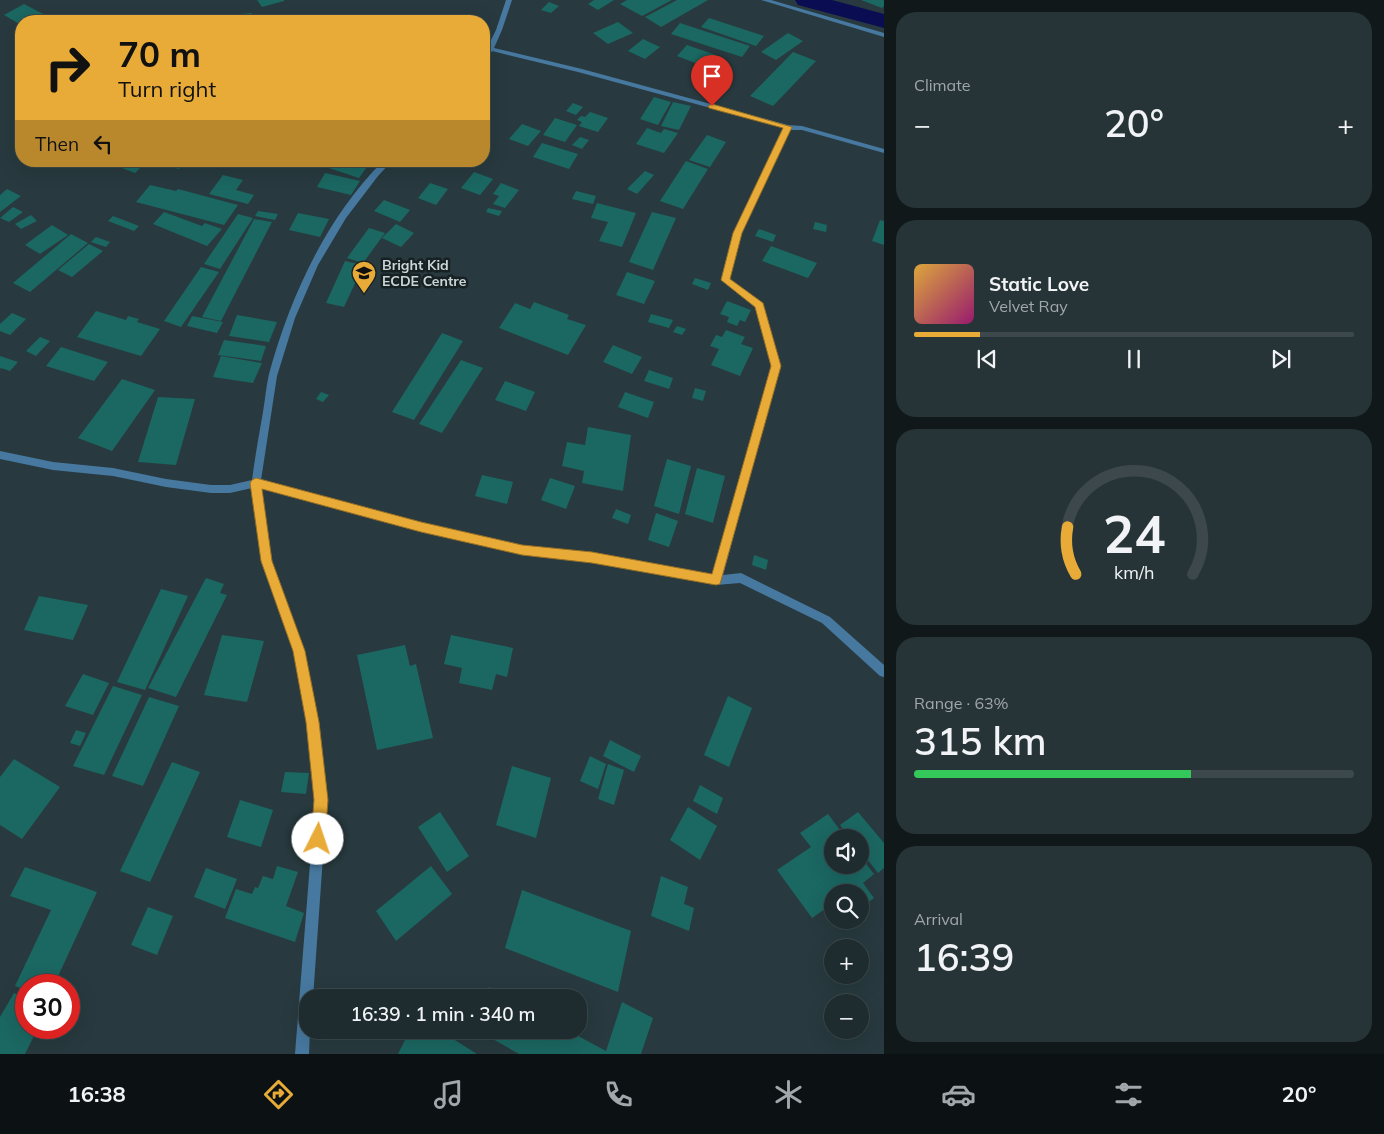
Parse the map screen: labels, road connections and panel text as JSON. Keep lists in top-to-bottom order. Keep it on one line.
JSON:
{"places":{"school or university":["Bright Kid ECDE Centre"]},"page":{"tile":["Climate",["Range · 63%","315 km"],["Arrival","16:39"]],"turn":["70 m","Turn right"],"heat":["−","20°","+"],"then":"Then","song":["Static Love","Velvet Ray"],"map_buttons":["+","−"],"limit":"30","trip":"16:39 · 1 min · 340 m","tabs":["16:38","20°"],"gauge":["24","km/h"]}}
